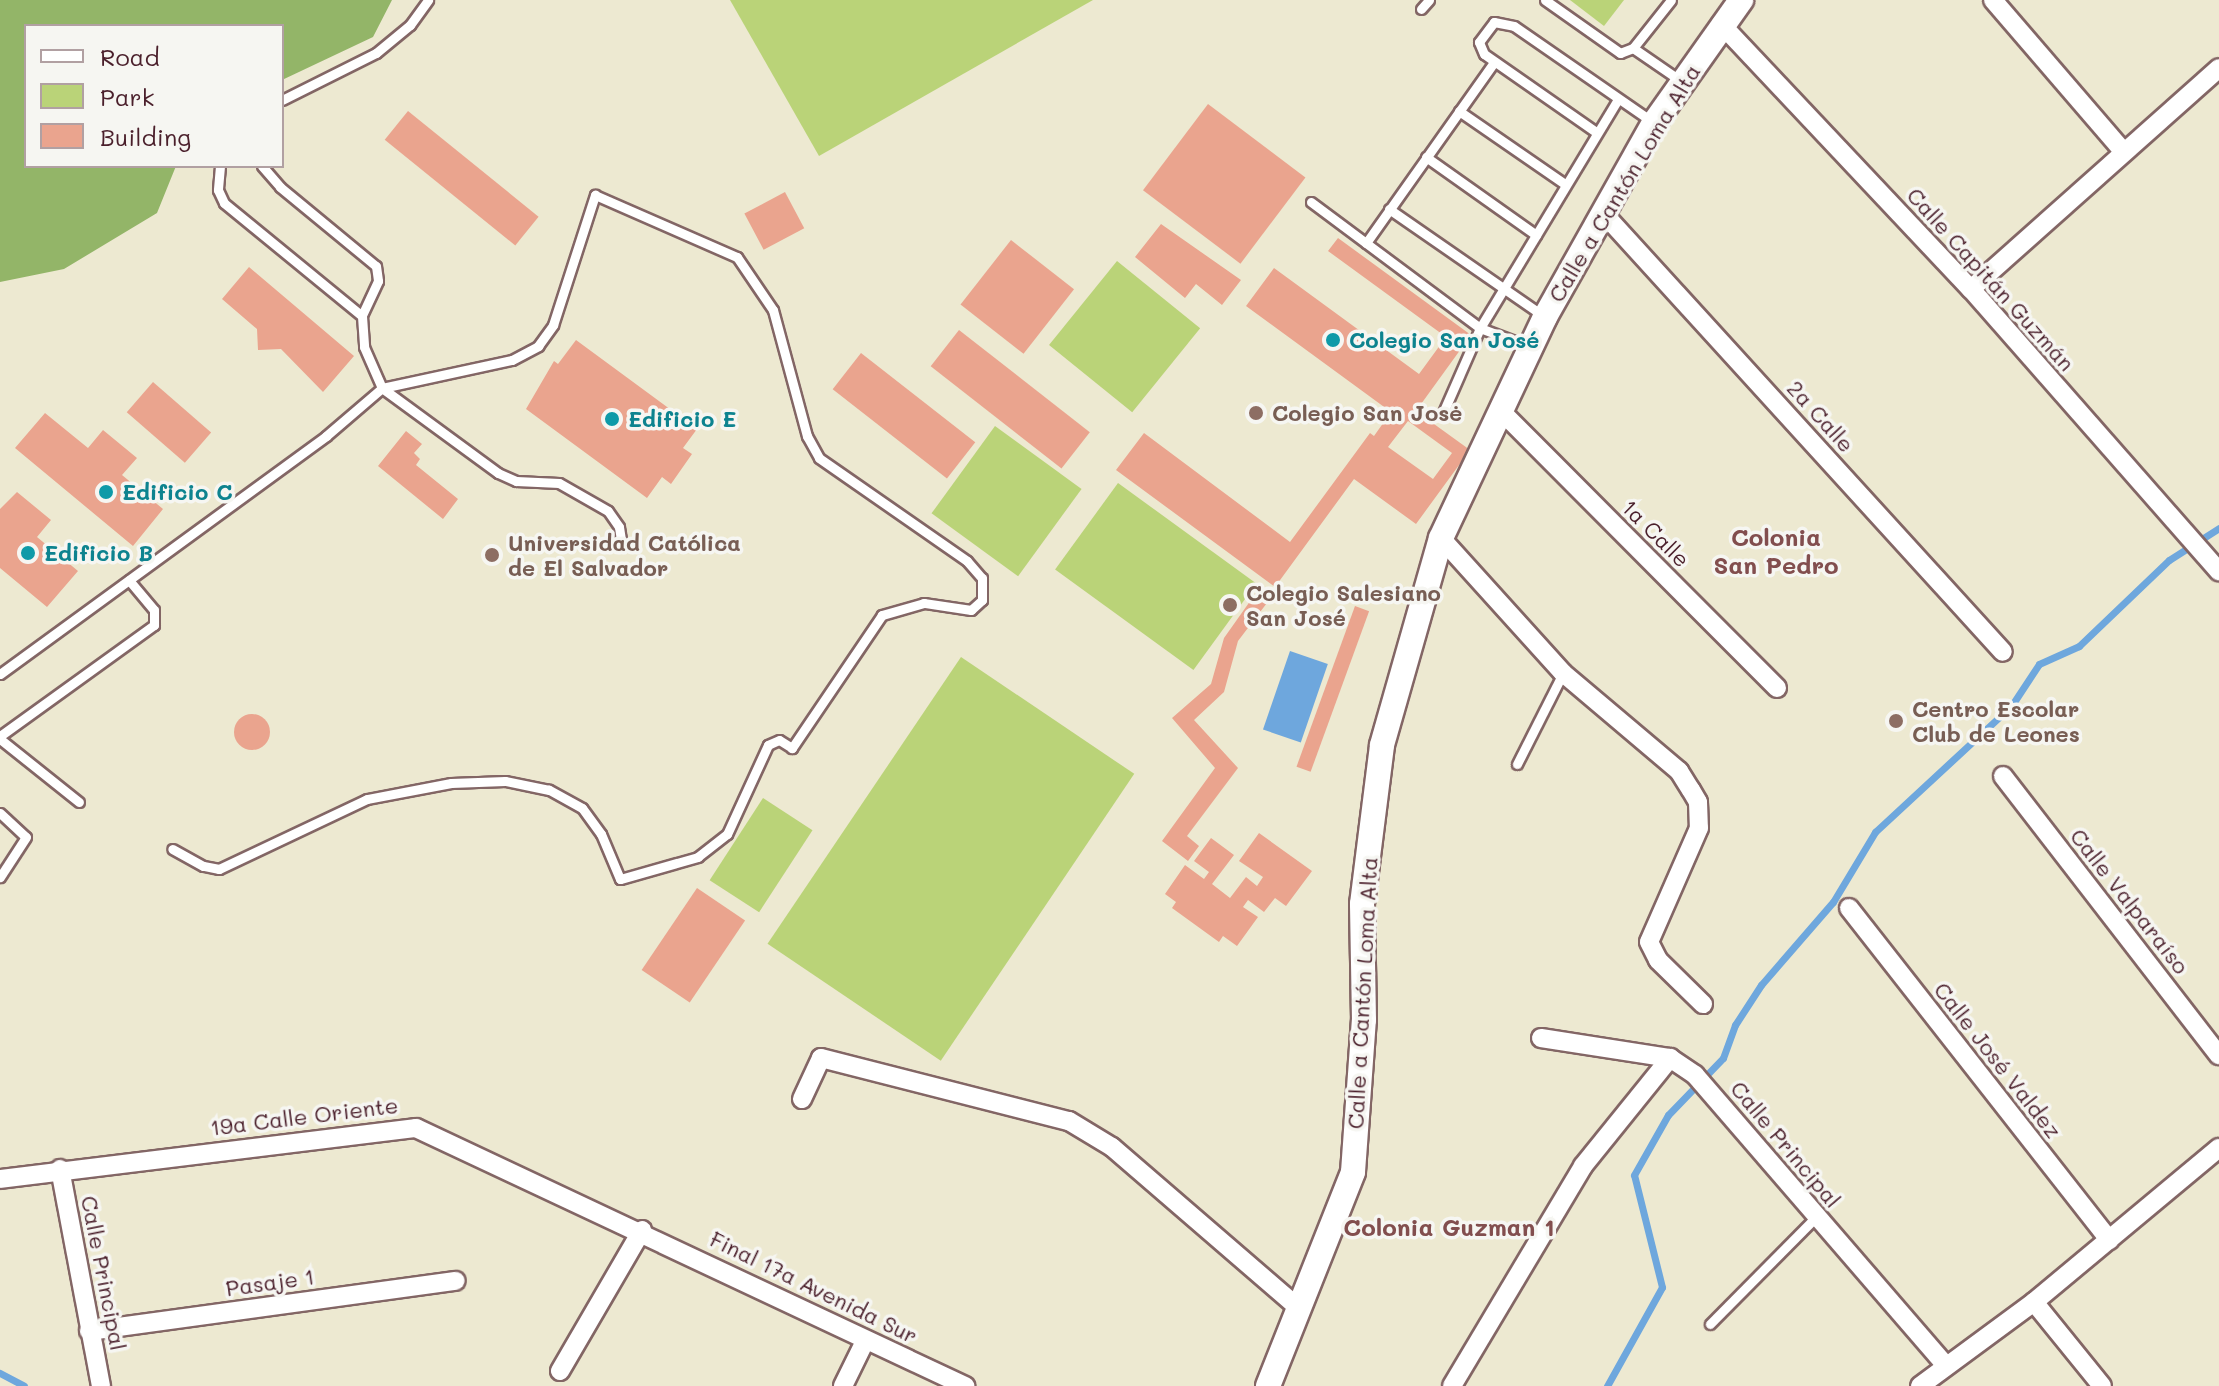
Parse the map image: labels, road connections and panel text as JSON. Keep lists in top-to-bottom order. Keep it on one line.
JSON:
{"streets":{"street":["Calle a Cantón Loma Alta","Calle Capitán Guzmán","2a Calle","1a Calle","Calle Valparaíso","Calle José Valdez","19a Calle Oriente","Calle Principal","Pasaje 1","Final 17a Avenida Sur"]},"crossings":[["Calle a Cantón Loma Alta","Calle Capitán Guzmán"],["Calle a Cantón Loma Alta","2a Calle"],["Calle a Cantón Loma Alta","1a Calle"],["19a Calle Oriente","Calle Principal"],["19a Calle Oriente","Final 17a Avenida Sur"],["Calle Principal","Pasaje 1"]],"districts":["Colonia San Pedro","Colonia Guzman 1"],"places":["Colegio San José","Colegio San Josė","Edificio E","Edificio C","Edificio B","Universidad Católica de El Salvador","Colegio Salesiano San José","Centro Escolar Club de Leones"],"legend":["Road","Park","Building"]}
